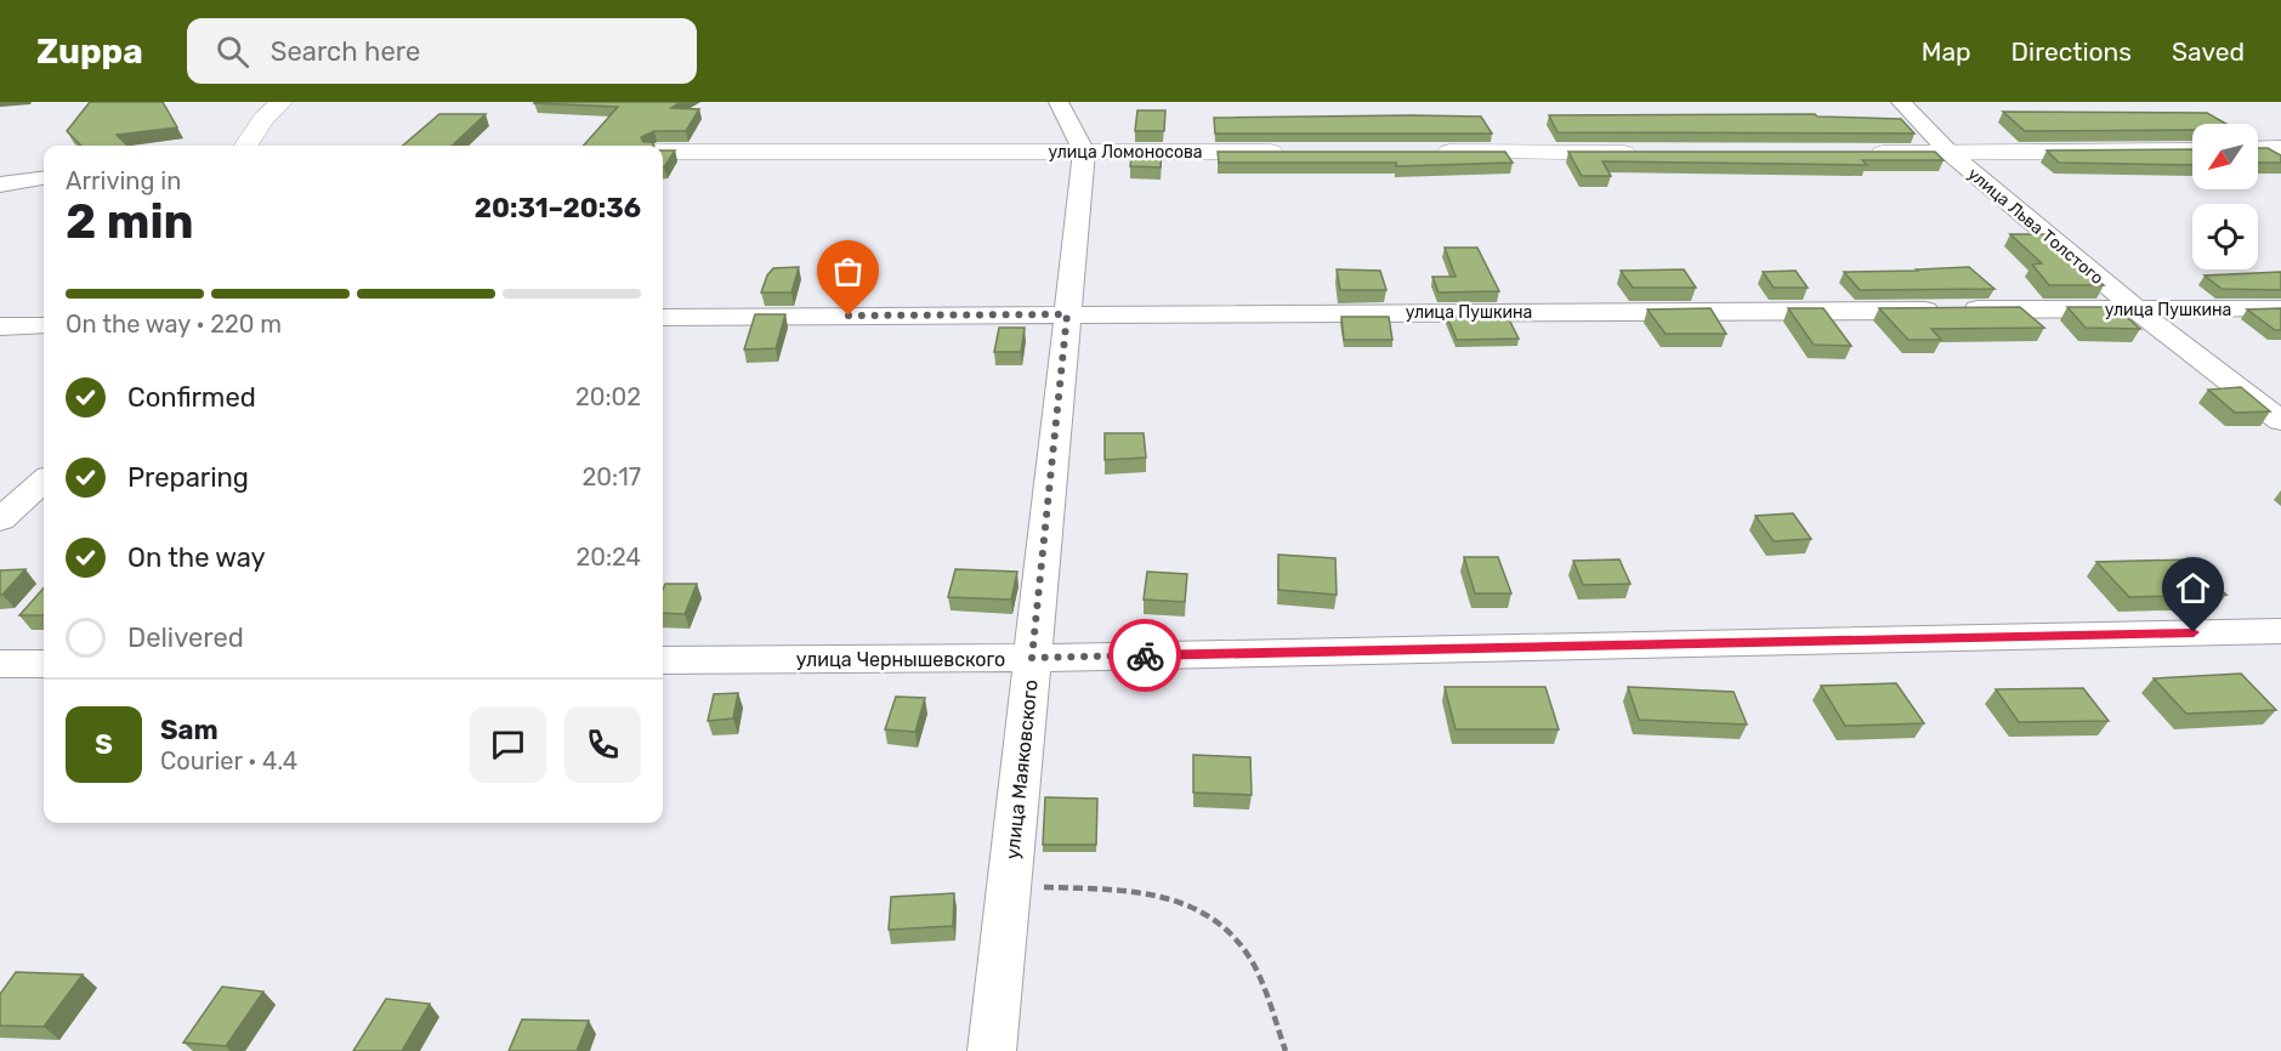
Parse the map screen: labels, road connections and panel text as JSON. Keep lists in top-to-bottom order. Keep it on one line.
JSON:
{"streets":{"street":["улица Ломоносова","улица Льва Толстого","улица Пушкина","улица Чернышевского","улица Маяковского"]},"crossings":[["улица Ломоносова","улица Маяковского"],["улица Льва Толстого","улица Пушкина"],["улица Пушкина","улица Маяковского"],["улица Чернышевского","улица Маяковского"]],"north":"bottom left","page":{"header":"Zuppa","search":"Search here","nav":["Map","Directions","Saved"],"heading":["2 min","Arriving in","20:31–20:36"],"panel":["Sam","Courier · 4.4"],"bar":"On the way · 220 m","list":[["Confirmed","20:02"],["Preparing","20:17"],["On the way","20:24"],"Delivered"],"round":"S"}}
